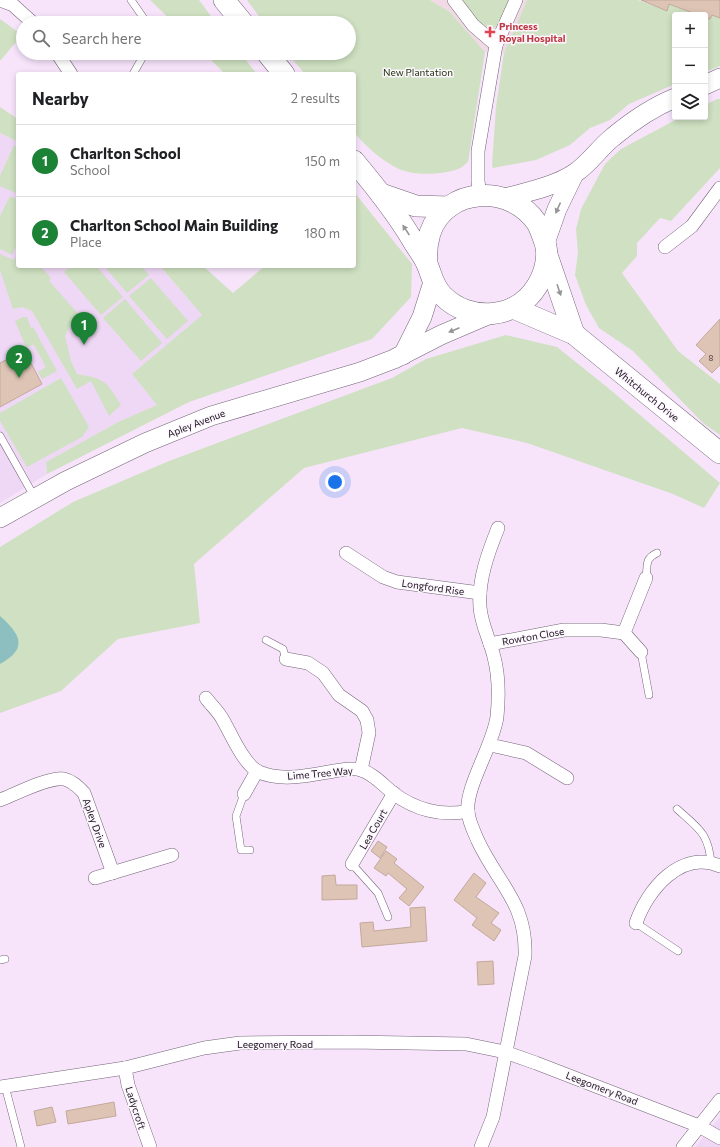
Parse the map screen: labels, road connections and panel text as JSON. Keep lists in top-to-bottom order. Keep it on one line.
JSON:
{"streets":{"main road":["Whitchurch Drive"],"street":["Apley Avenue","Longford Rise","Rowton Close","Lime Tree Way","Apley Drive","Lea Court","Leegomery Road","Ladycroft"]},"crossings":[["Whitchurch Drive","Apley Avenue"],["Lime Tree Way","Lea Court"],["Leegomery Road","Ladycroft"]],"parks":["New Plantation"],"places":{"health":["Princess Royal Hospital"]},"house_numbers":["8"],"page":{"map_buttons":["+","−"],"search":"Search here","heading":["Nearby","2 results"],"list":[{"mark":"1","name":"Charlton School","note":"School","value":"150 m"},{"mark":"2","name":"Charlton School Main Building","note":"Place","value":"180 m"}],"pins":["1","2"]}}
